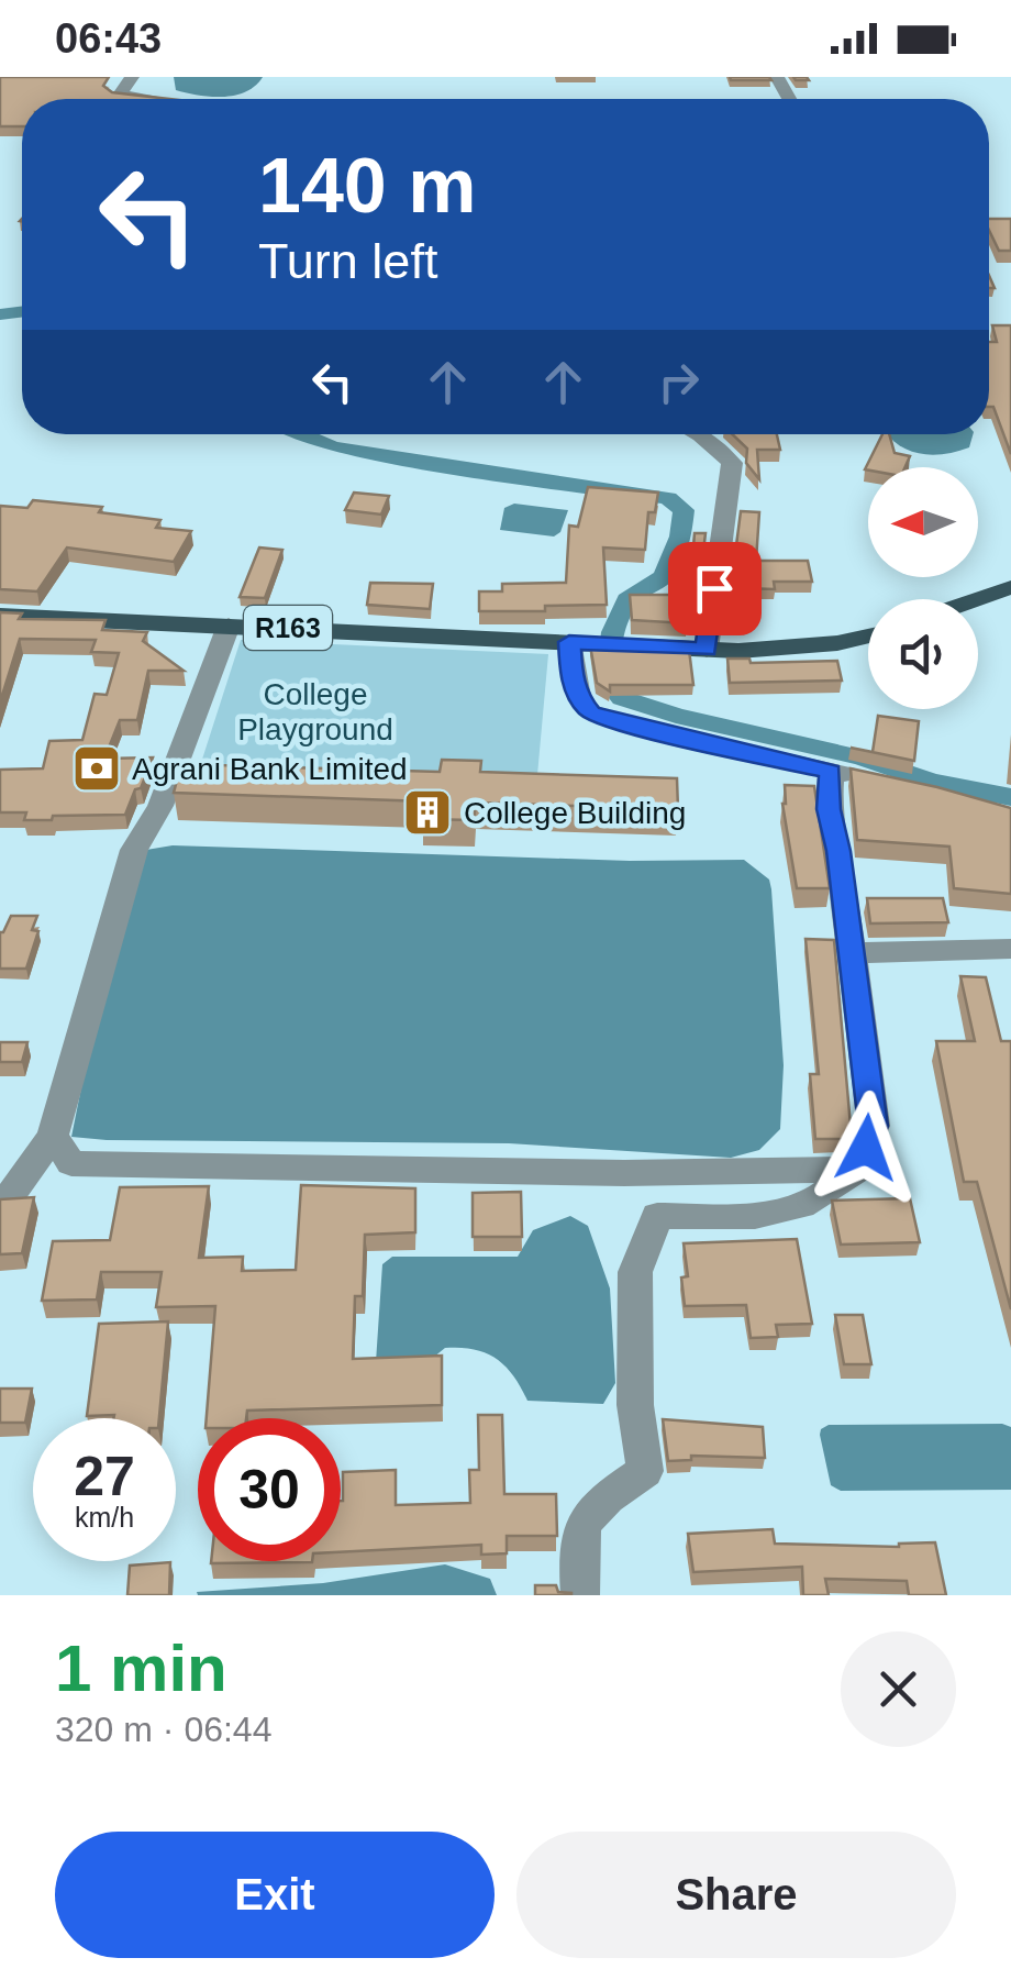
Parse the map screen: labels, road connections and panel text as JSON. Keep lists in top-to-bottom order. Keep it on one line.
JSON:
{"streets":{"main road":["R163"]},"parks":["College Playground"],"places":{"bank":["Agrani Bank Limited"],"building":["College Building"]},"north":"left","page":{"status":"06:43","turn":["140 m","Turn left"],"speed":"27 km/h","limit":"30","heading":["1 min","320 m · 06:44"],"buttons":["Exit","Share"]}}
